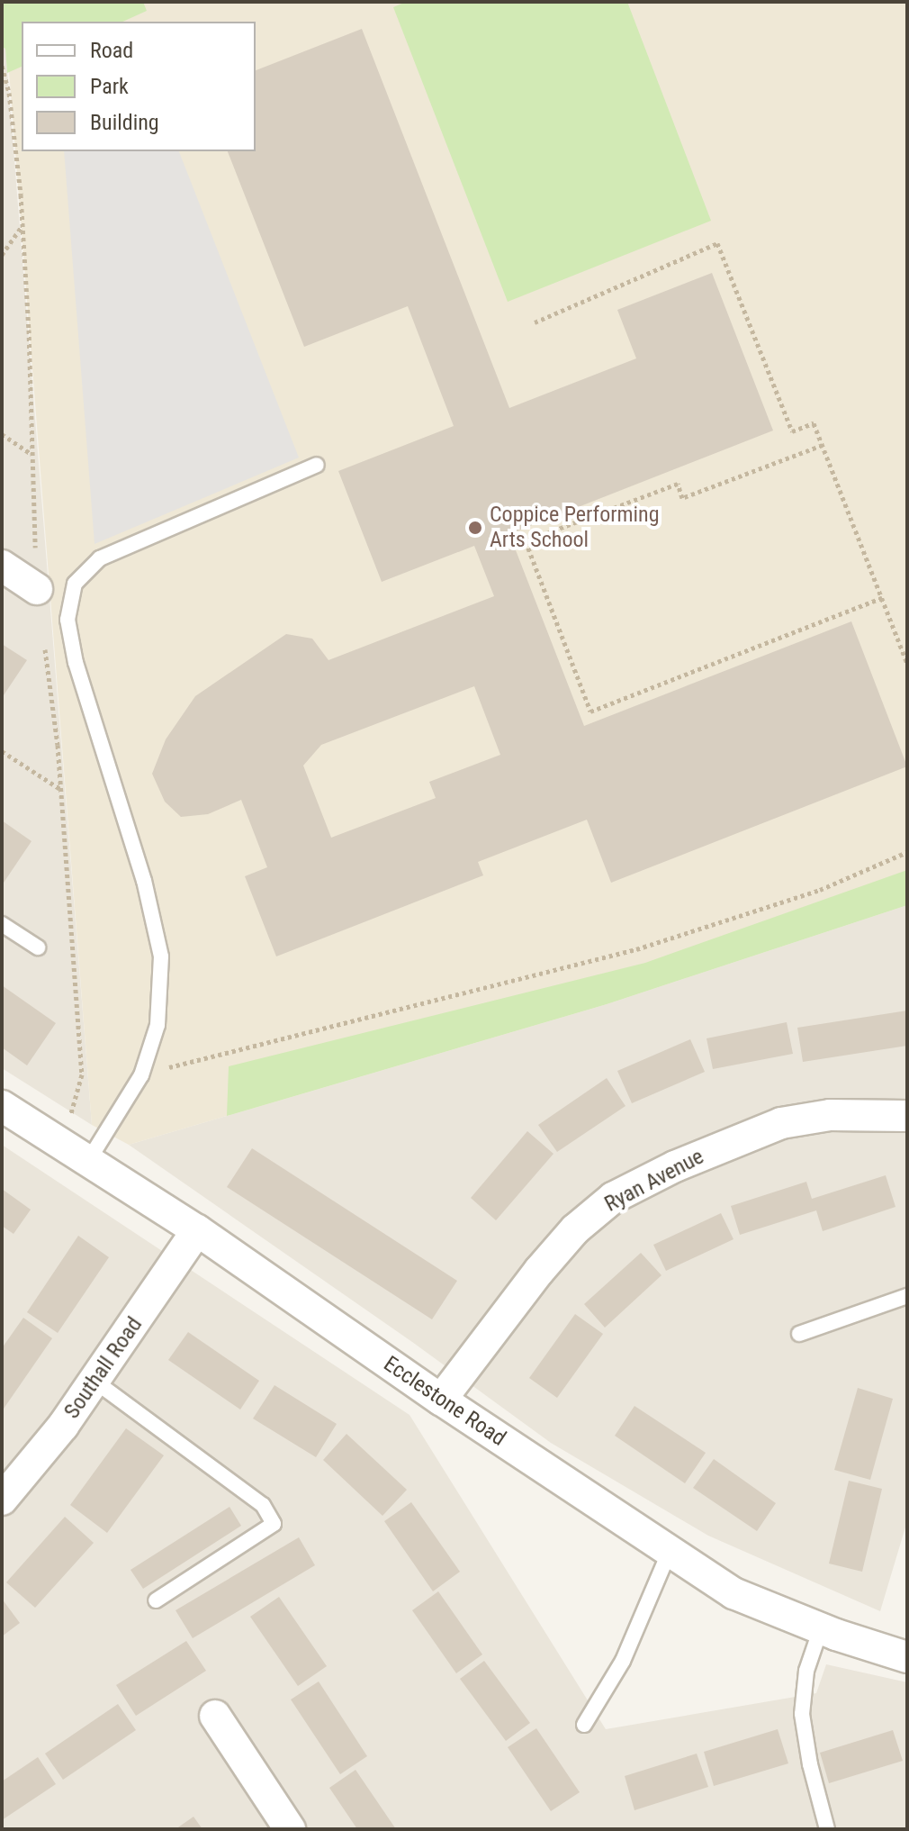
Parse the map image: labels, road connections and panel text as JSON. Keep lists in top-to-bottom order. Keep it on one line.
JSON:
{"streets":{"street":["Ryan Avenue","Southall Road","Ecclestone Road"]},"crossings":[["Ryan Avenue","Ecclestone Road"],["Southall Road","Ecclestone Road"]],"places":["Coppice Performing Arts School"],"legend":["Road","Park","Building"]}
